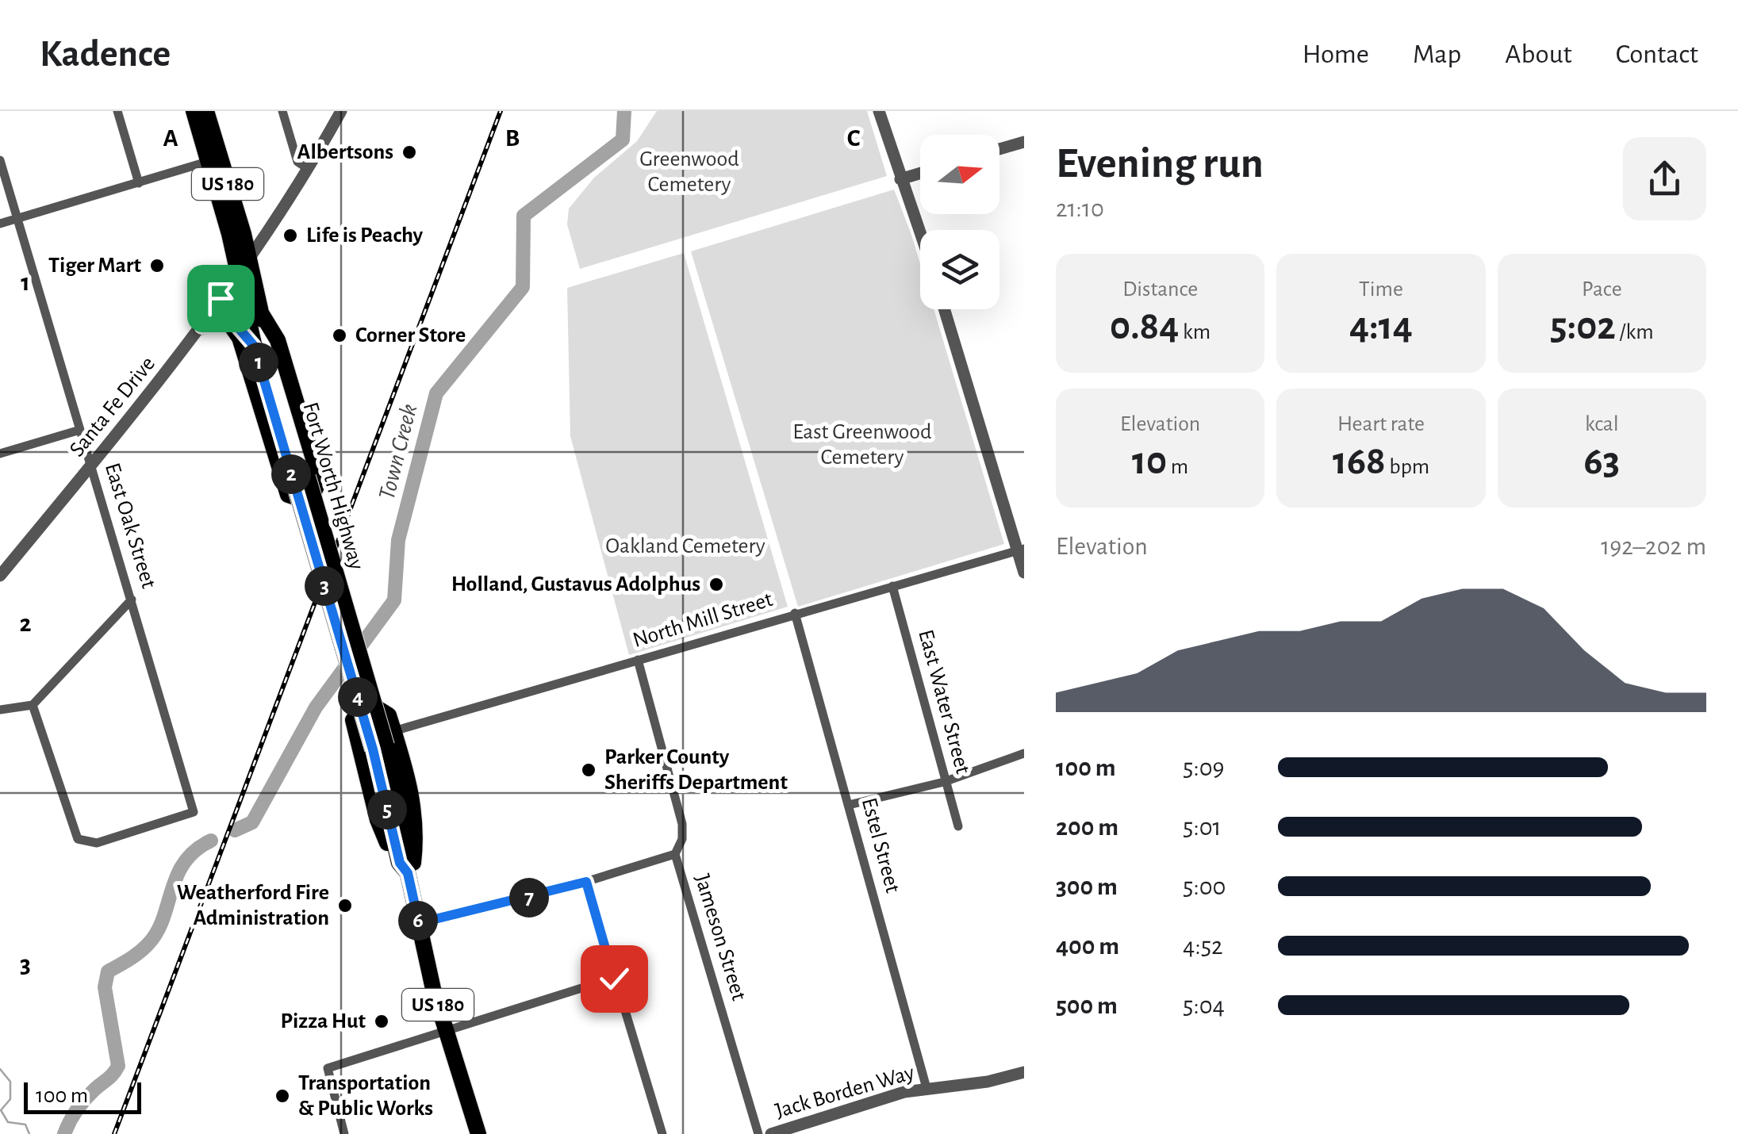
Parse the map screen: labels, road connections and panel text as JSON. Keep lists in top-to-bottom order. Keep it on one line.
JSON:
{"streets":{"main road":["US 180","Fort Worth Highway"],"street":["Santa Fe Drive","East Oak Street","North Mill Street","East Water Street","Estel Street","Jameson Street","Jack Borden Way"]},"crossings":[["Santa Fe Drive","Fort Worth Highway"],["Santa Fe Drive","East Oak Street"],["Fort Worth Highway","North Mill Street"],["North Mill Street","East Water Street"],["North Mill Street","Estel Street"],["North Mill Street","Jameson Street"],["Estel Street","Jack Borden Way"]],"water":["Town Creek"],"parks":["Greenwood Cemetery","East Greenwood Cemetery","Oakland Cemetery"],"places":["Albertsons","Life is Peachy","Tiger Mart","Corner Store","Holland, Gustavus Adolphus","Parker County Sheriffs Department","Weatherford Fire Administration","Pizza Hut","Transportation & Public Works"],"scale_bar":"100 m","north":"right","page":{"header":"Kadence","nav":["Home","Map","About","Contact"],"heading":["Evening run","21:10"],"stats":[["Distance","0.84 km"],["Time","4:14"],["Pace","5:02 /km"],["Elevation","10 m"],["Heart rate","168 bpm"],["kcal","63"]],"pins":["1","2","3","4","5","7","6"],"chart":["Elevation","192–202 m"],"list":[{"name":"100 m","note":"5:09"},{"name":"200 m","note":"5:01"},{"name":"300 m","note":"5:00"},{"name":"400 m","note":"4:52"},{"name":"500 m","note":"5:04"}],"scale":"100 m"},"grid":{"columns":["A","B","C"],"rows":["1","2","3"]}}
